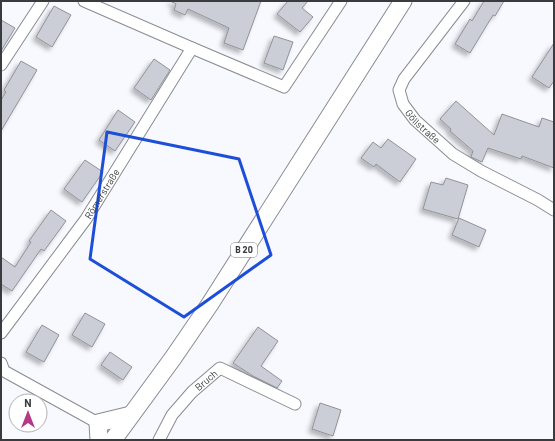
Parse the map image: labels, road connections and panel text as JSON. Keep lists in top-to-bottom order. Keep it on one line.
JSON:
{"streets":{"main road":["B 20"],"street":["Göllstraße","Römerstraße","Bruch"]},"north":"top"}
